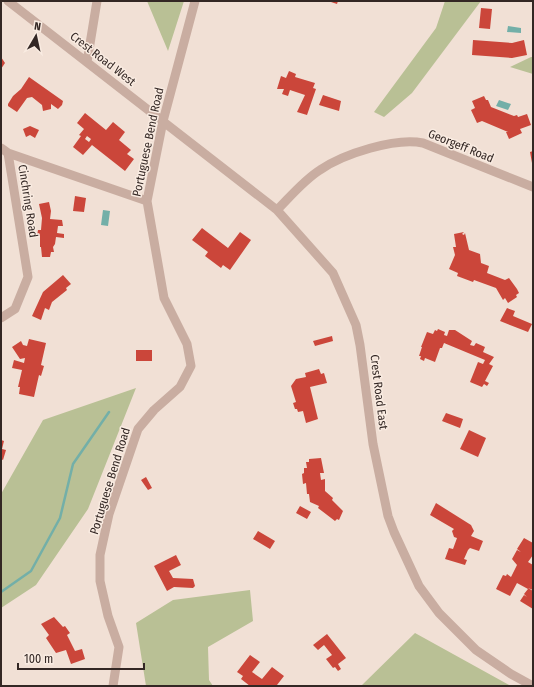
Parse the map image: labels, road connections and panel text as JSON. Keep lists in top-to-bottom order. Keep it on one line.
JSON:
{"streets":{"street":["Crest Road West","Portuguese Bend Road","Georgeff Road","Cinchring Road","Crest Road East"]},"crossings":[["Crest Road West","Portuguese Bend Road"],["Crest Road West","Crest Road East"],["Portuguese Bend Road","Cinchring Road"],["Portuguese Bend Road","Crest Road East"],["Georgeff Road","Crest Road East"]],"scale_bar":"100 m","north":"top"}
